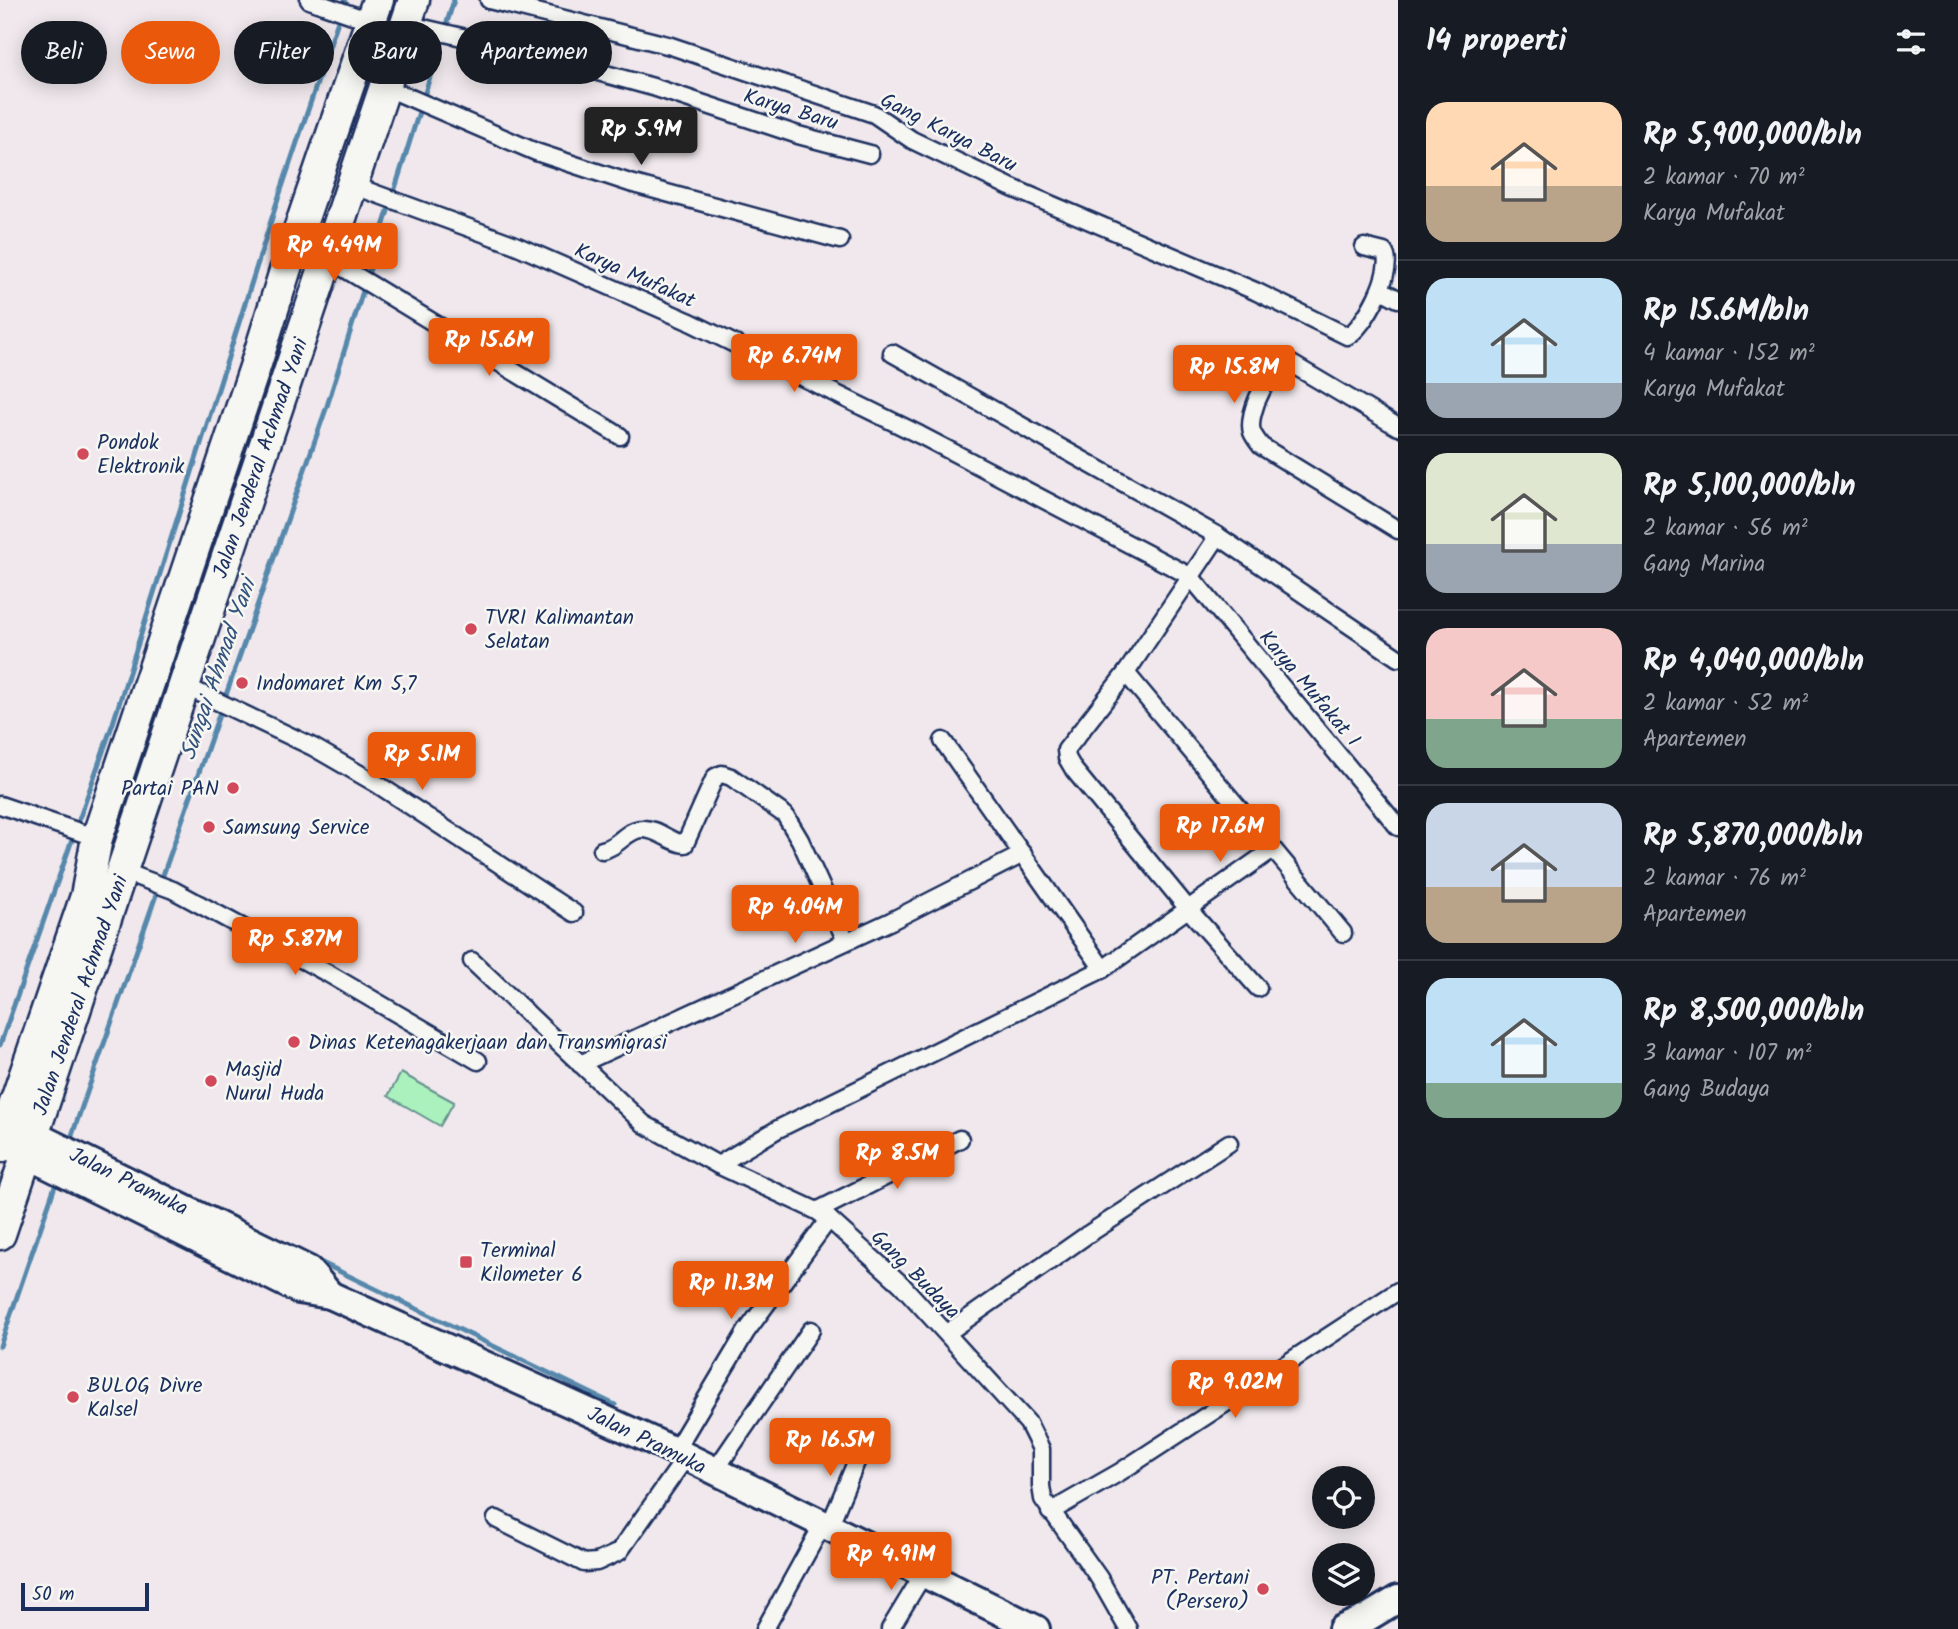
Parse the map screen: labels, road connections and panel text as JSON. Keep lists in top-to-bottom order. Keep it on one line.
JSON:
{"streets":{"highway":["Jalan Jenderal Achmad Yani"],"main road":["Jalan Pramuka"],"street":["Karya Baru","Gang Karya Baru","Karya Mufakat","Karya Mufakat I","Gang Budaya"]},"crossings":[["Karya Baru","Jalan Jenderal Achmad Yani"],["Karya Mufakat","Jalan Jenderal Achmad Yani"],["Karya Mufakat","Karya Mufakat I"],["Jalan Jenderal Achmad Yani","Jalan Pramuka"]],"water":["Sungai Ahmad Yani"],"places":{"other":["Pondok Elektronik","TVRI Kalimantan Selatan","Indomaret Km 5,7","Partai PAN","Samsung Service","Dinas Ketenagakerjaan dan Transmigrasi","Masjid Nurul Huda","BULOG Divre Kalsel","PT. Pertani (Persero)"],"transit":["Terminal Kilometer 6"]},"scale_bar":"50 m","page":{"heading":"14 properti","chip":["Beli","Sewa","Filter","Baru","Apartemen"],"list":[{"name":"Rp 5,900,000/bln","note":"2 kamar · 70 m² · Karya Mufakat"},{"name":"Rp 15.6M/bln","note":"4 kamar · 152 m² · Karya Mufakat"},{"name":"Rp 5,100,000/bln","note":"2 kamar · 56 m² · Gang Marina"},{"name":"Rp 4,040,000/bln","note":"2 kamar · 52 m² · Apartemen"},{"name":"Rp 5,870,000/bln","note":"2 kamar · 76 m² · Apartemen"},{"name":"Rp 8,500,000/bln","note":"3 kamar · 107 m² · Gang Budaya"}],"price":["Rp 5.9M","Rp 4.49M","Rp 15.6M","Rp 6.74M","Rp 15.8M","Rp 5.1M","Rp 17.6M","Rp 4.04M","Rp 5.87M","Rp 8.5M","Rp 11.3M","Rp 9.02M","Rp 16.5M","Rp 4.91M"],"scale":"50 m"}}
